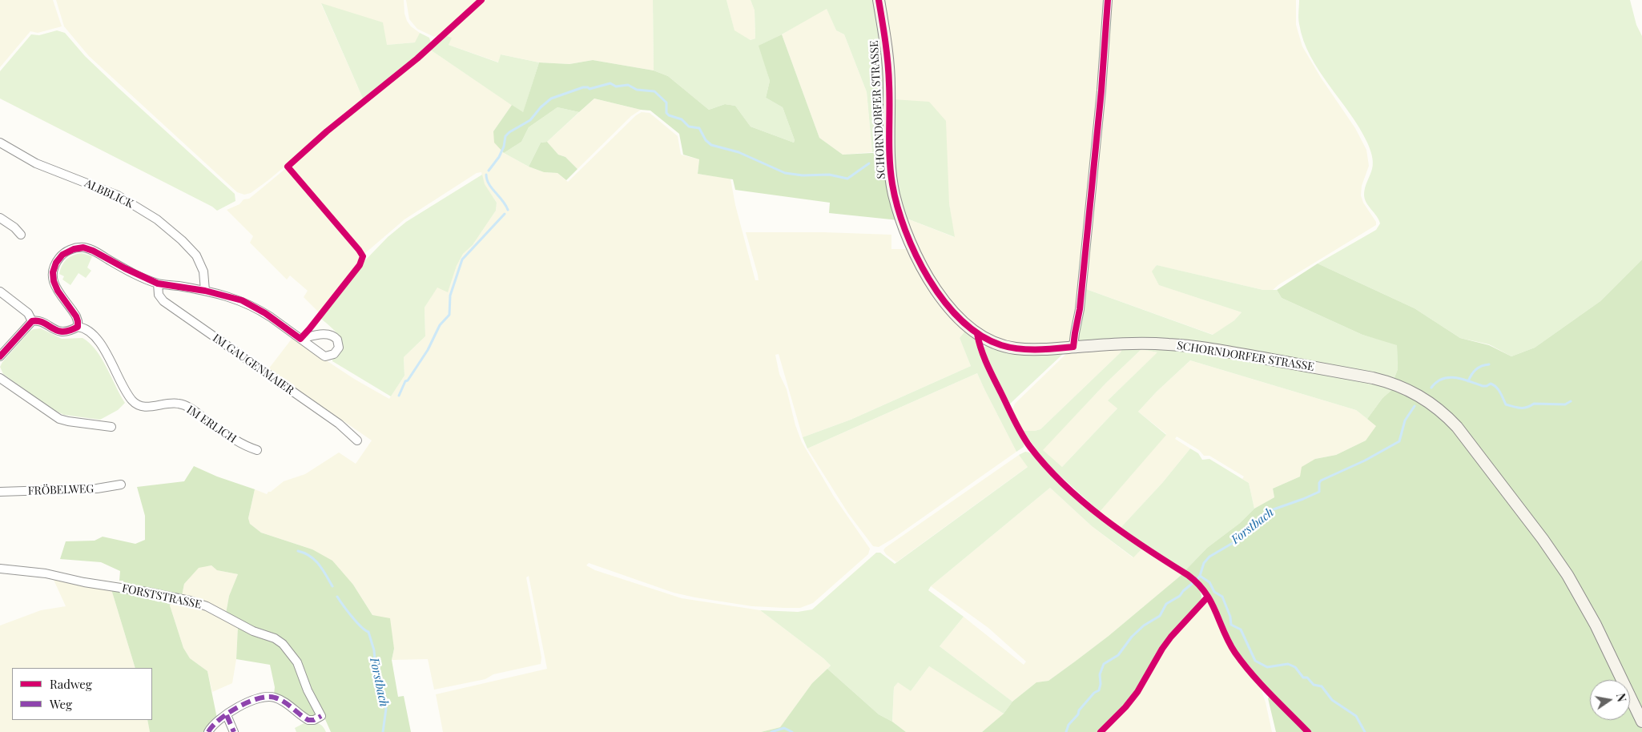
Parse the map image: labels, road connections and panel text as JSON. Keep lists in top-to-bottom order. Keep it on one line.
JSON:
{"streets":{"main road":["SCHORNDORFER STRASSE"],"street":["ALBBLICK","IM GAUGENMAIER","IM ERLICH","FRÖBELWEG","FORSTSTRASSE"]},"water":["Forstbach"],"legend":["Radweg","Weg"],"north":"right"}
